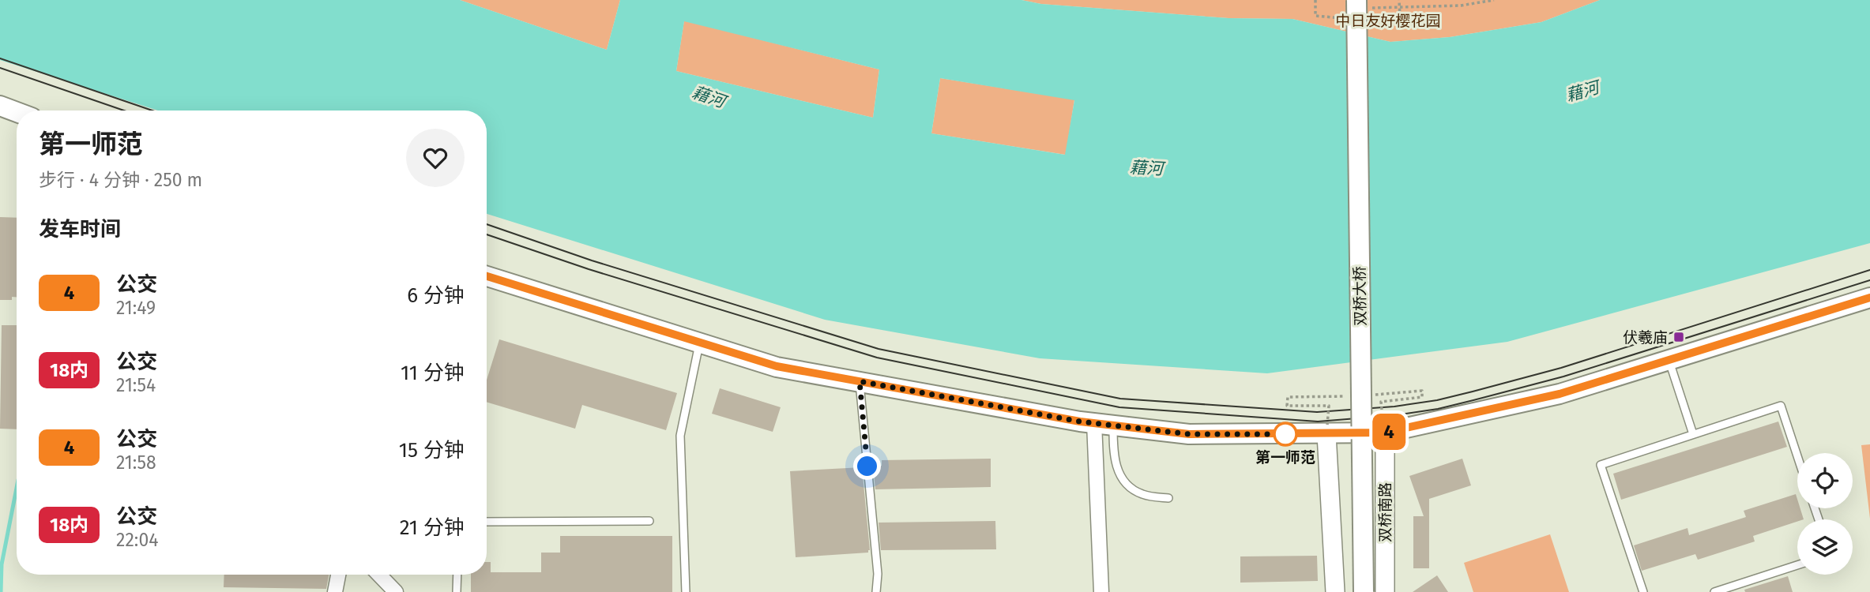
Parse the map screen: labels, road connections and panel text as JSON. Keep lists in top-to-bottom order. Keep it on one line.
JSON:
{"streets":{"main road":["双桥大桥"],"street":["双桥南路"]},"water":["藉河"],"parks":["中日友好樱花园"],"places":{"transit":["伏羲庙"],"other":["第一师范"]},"lines":["bus line 4"],"page":{"on_map":"4","heading":[["第一师范","步行 · 4 分钟 · 250 m"],"发车时间"],"list":[{"mark":"4","name":"公交","note":"21:49","value":"6 分钟"},{"mark":"18内","name":"公交","note":"21:54","value":"11 分钟"},{"mark":"4","name":"公交","note":"21:58","value":"15 分钟"},{"mark":"18内","name":"公交","note":"22:04","value":"21 分钟"}]}}
